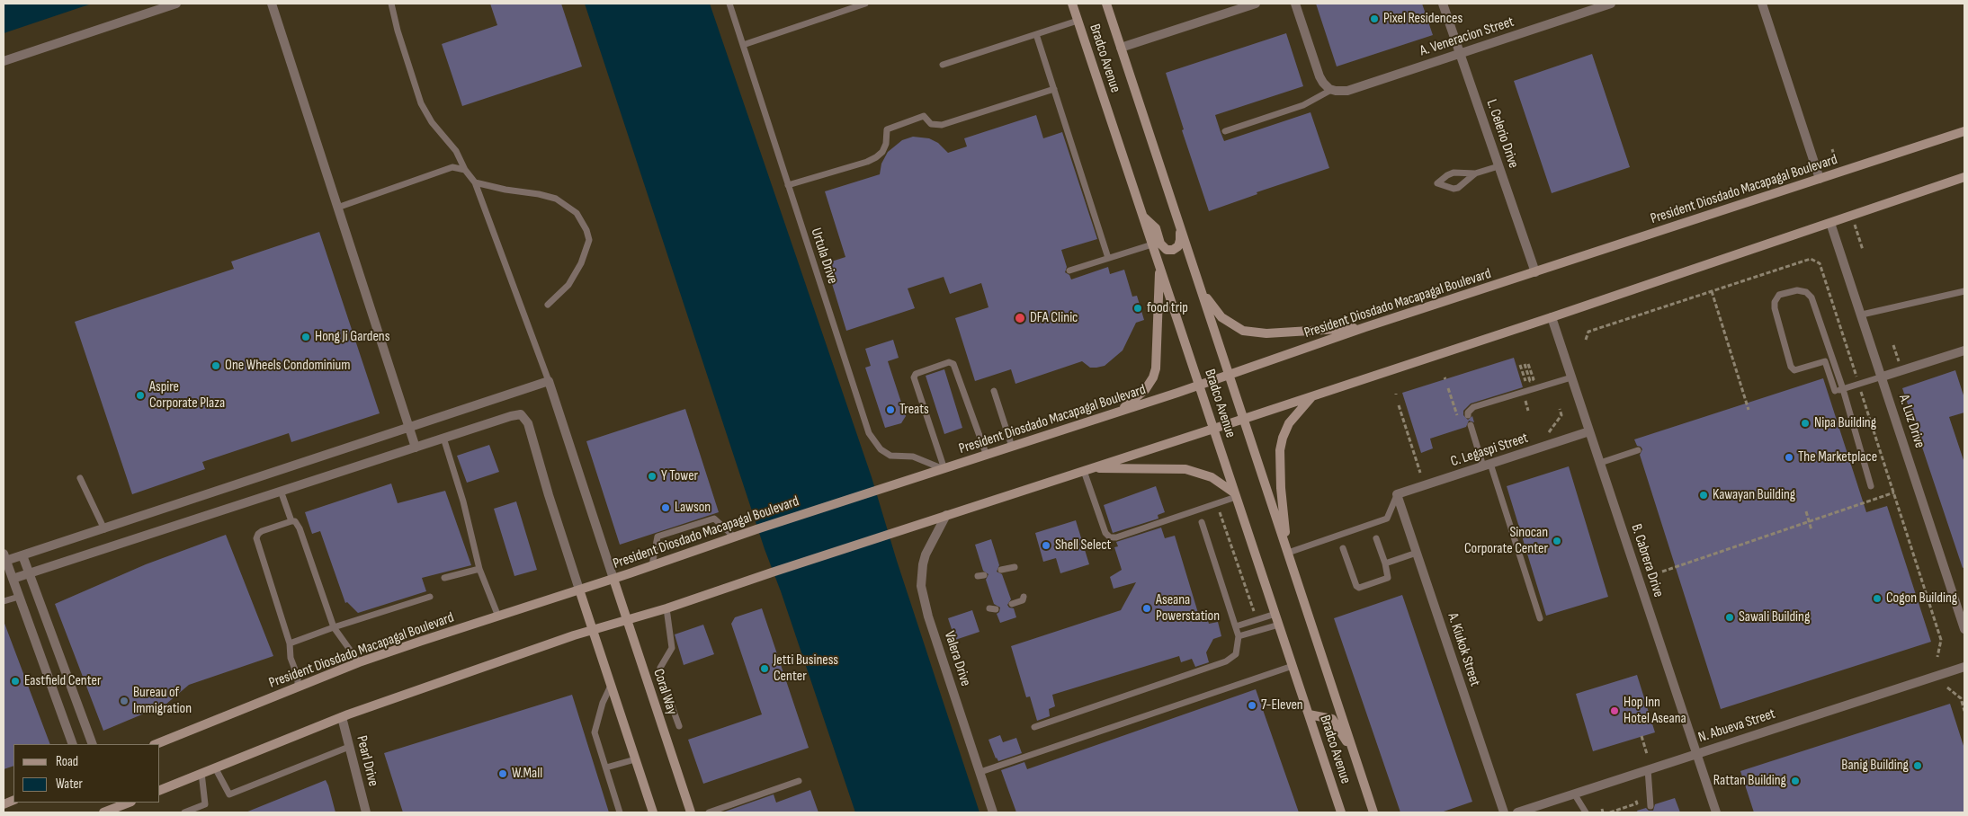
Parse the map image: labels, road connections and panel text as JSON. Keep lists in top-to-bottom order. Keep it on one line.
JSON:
{"streets":{"main road":["Bradco Avenue","President Diosdado Macapagal Boulevard","Coral Way"],"street":["A. Veneracion Street","L. Celerio Drive","A. Luz Drive","C. Legaspi Street","B. Cabrera Drive","A. Kiukok Street","Valera Drive","N. Abueva Street","Pearl Drive"],"lane":["Urtula Drive"]},"crossings":[["A. Veneracion Street","L. Celerio Drive"],["Bradco Avenue","President Diosdado Macapagal Boulevard"],["L. Celerio Drive","President Diosdado Macapagal Boulevard"],["President Diosdado Macapagal Boulevard","Urtula Drive"],["President Diosdado Macapagal Boulevard","Coral Way"],["C. Legaspi Street","B. Cabrera Drive"],["C. Legaspi Street","A. Kiukok Street"],["B. Cabrera Drive","N. Abueva Street"]],"places":["Pixel Residences","food trip","DFA Clinic","Hong Ji Gardens","One Wheels Condominium","Aspire Corporate Plaza","Treats","Nipa Building","The Marketplace","Y Tower","Kawayan Building","Lawson","Sinocan Corporate Center","Shell Select","Cogon Building","Aseana Powerstation","Sawali Building","Jetti Business Center","Eastfield Center","Bureau of Immigration","7-Eleven","Hop Inn Hotel Aseana","Banig Building","W.Mall","Rattan Building"],"legend":["Road","Water"]}
